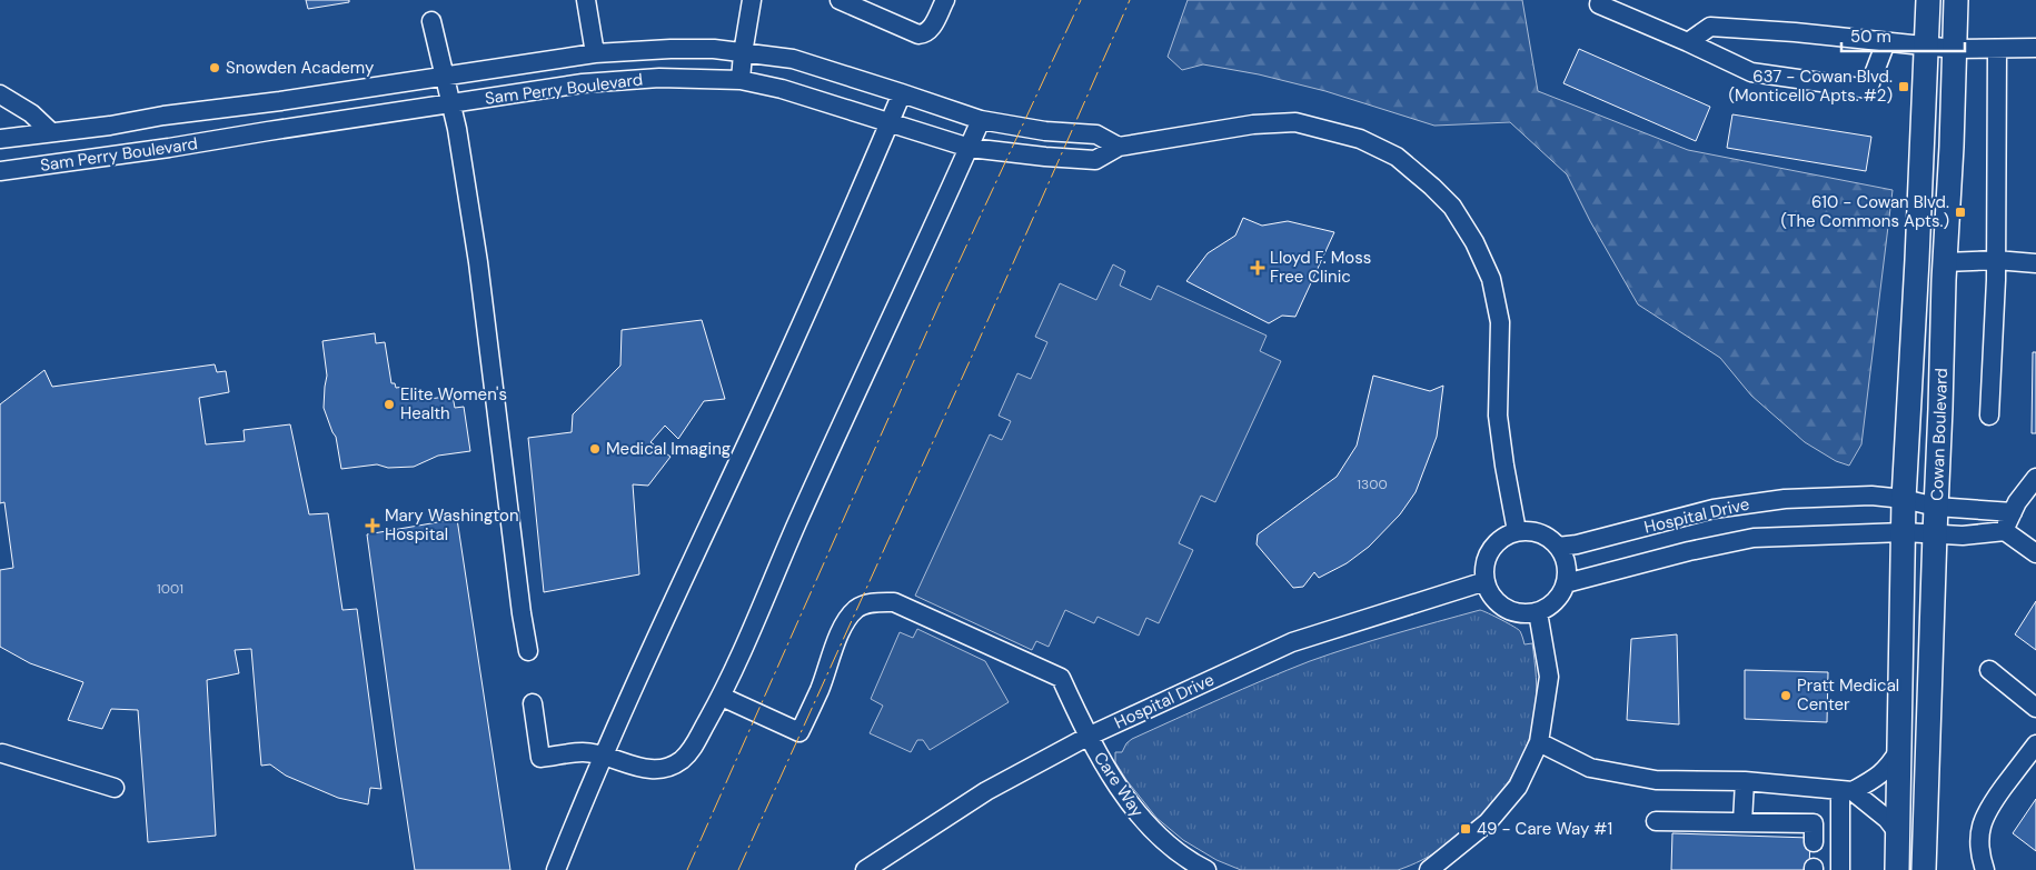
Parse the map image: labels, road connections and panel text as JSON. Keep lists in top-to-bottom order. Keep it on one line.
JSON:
{"streets":{"main road":["Cowan Boulevard"],"street":["Sam Perry Boulevard","Hospital Drive","Care Way"]},"crossings":[["Sam Perry Boulevard","Hospital Drive"],["Cowan Boulevard","Hospital Drive"],["Hospital Drive","Care Way"]],"places":{"other":["Snowden Academy","Elite Women's Health","Medical Imaging","Pratt Medical Center"],"transit":["637 - Cowan Blvd. (Monticello Apts. #2)","610 - Cowan Blvd. (The Commons Apts.)","49 - Care Way #1"],"health":["Lloyd F. Moss Free Clinic","Mary Washington Hospital"]},"house_numbers":["1300","1001"],"scale_bar":"50 m"}
